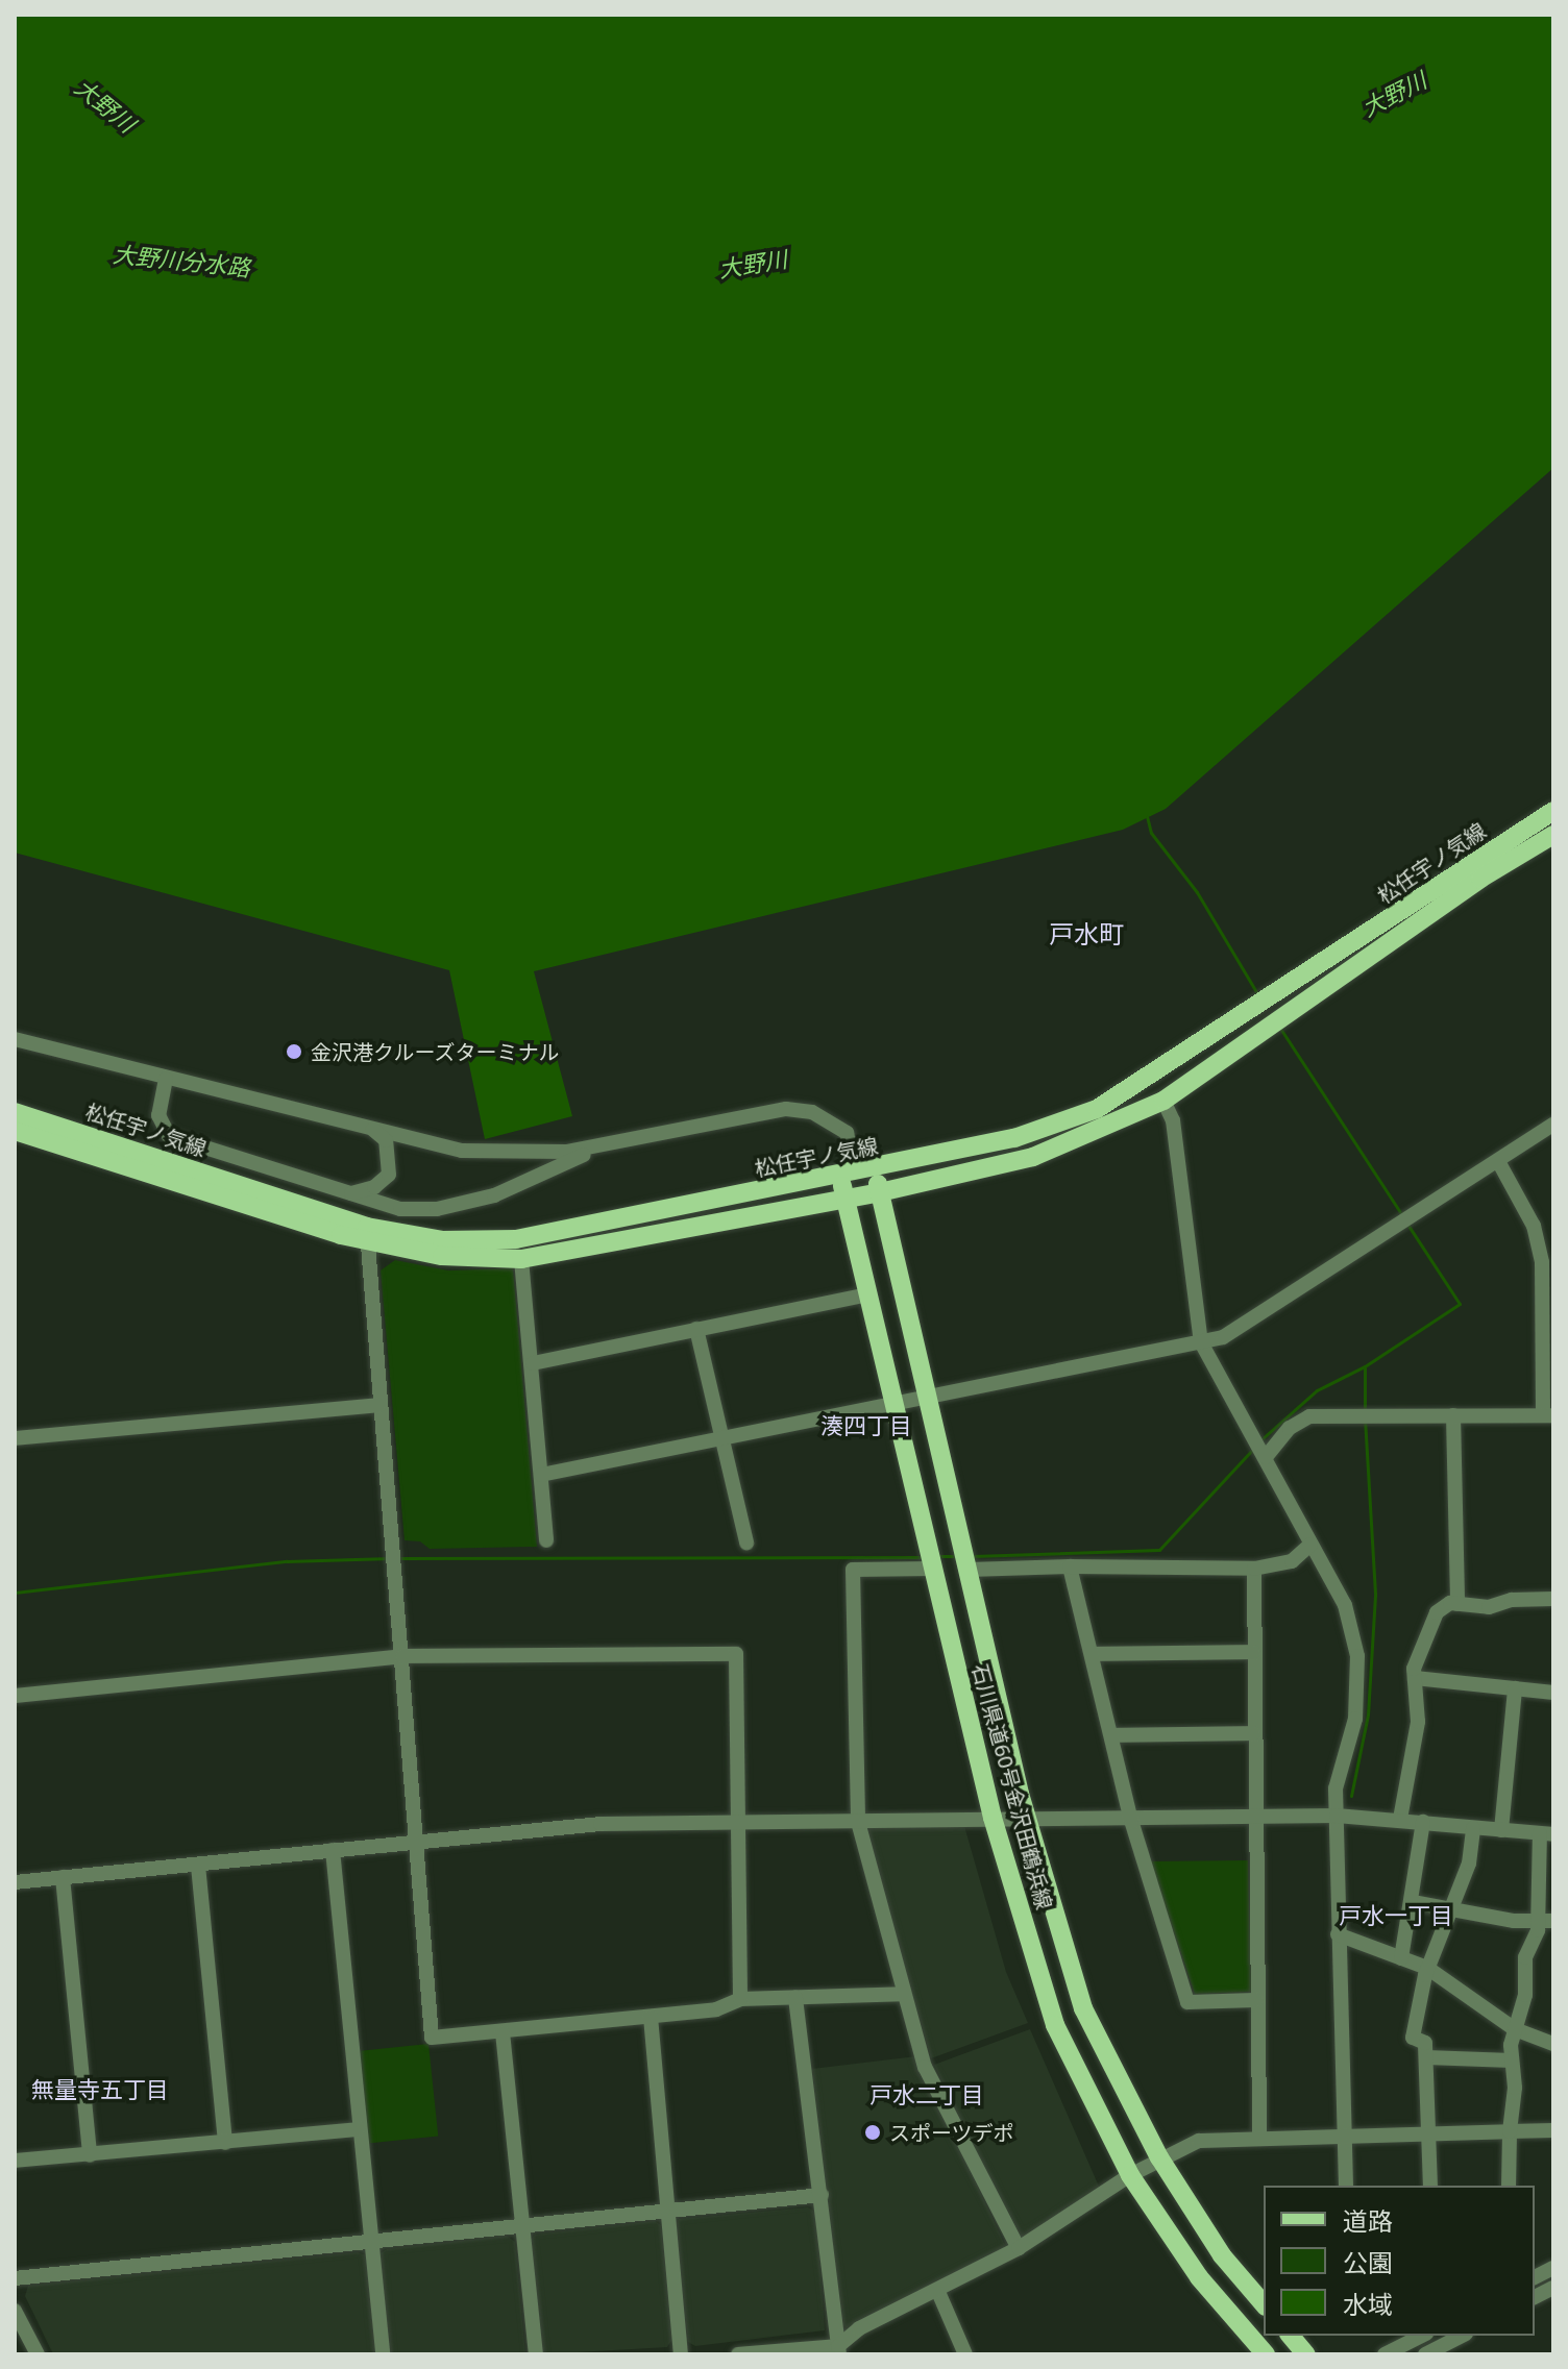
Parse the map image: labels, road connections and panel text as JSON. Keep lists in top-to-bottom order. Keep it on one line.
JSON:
{"streets":{"main road":["松任宇ノ気線","石川県道60号金沢田鶴浜線"]},"crossings":[["松任宇ノ気線","石川県道60号金沢田鶴浜線"]],"districts":["戸水町","湊四丁目","戸水一丁目","無量寺五丁目","戸水二丁目"],"water":["大野川","大野川分水路"],"places":["金沢港クルーズターミナル","スポーツデポ"],"legend":["道路","公園","水域"]}
